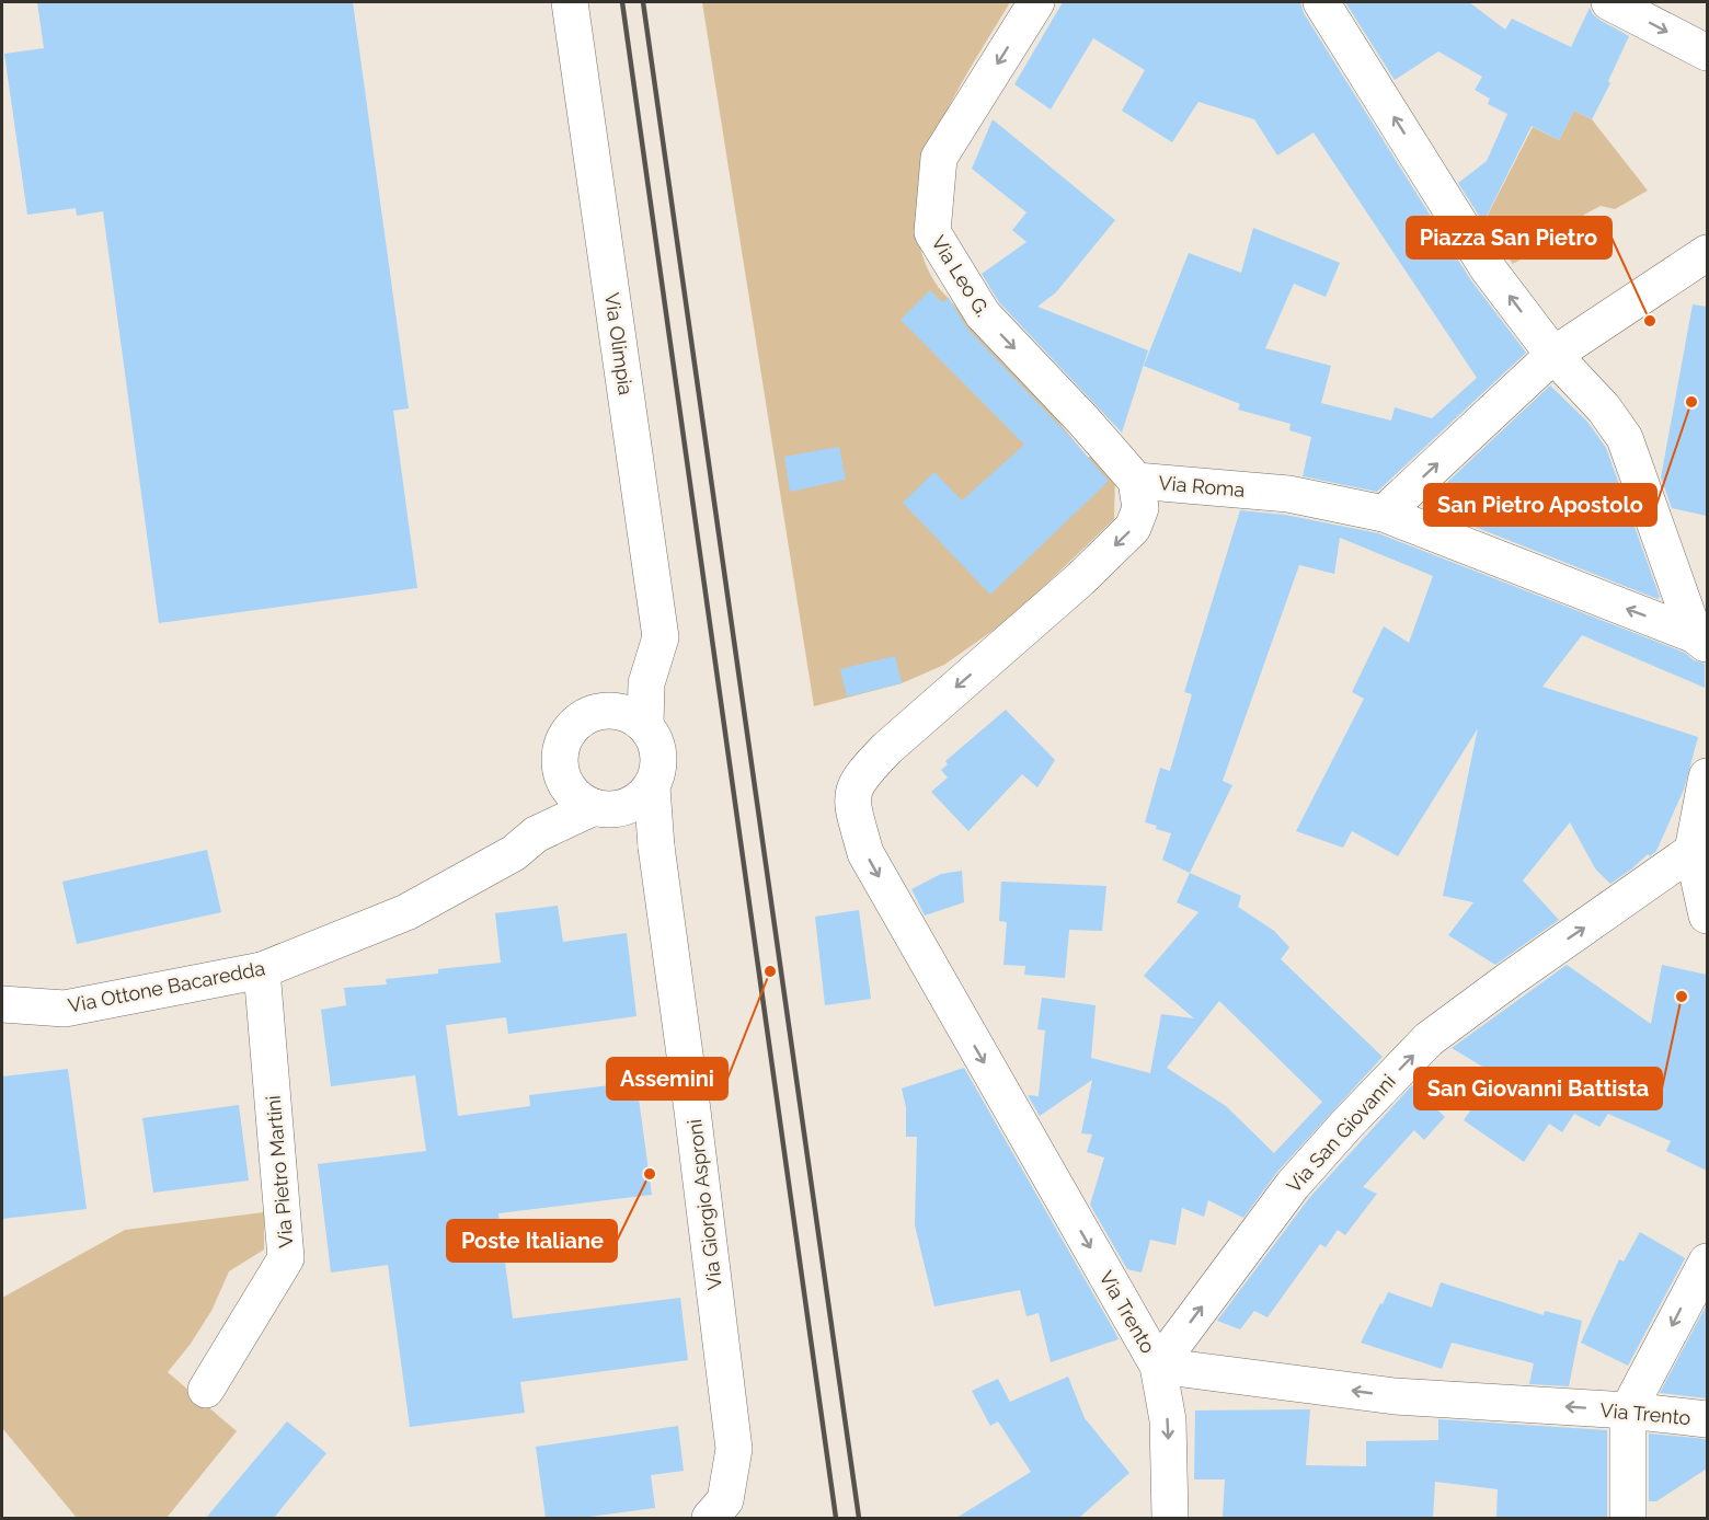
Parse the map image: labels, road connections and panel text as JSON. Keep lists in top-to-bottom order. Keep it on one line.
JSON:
{"streets":{"street":["Via Leo G.","Via Olimpia","Via Roma","Via Ottone Bacaredda","Via San Giovanni","Via Pietro Martini","Via Giorgio Asproni","Via Trento"]},"crossings":[["Via Leo G.","Via Roma"],["Via Olimpia","Via Ottone Bacaredda"],["Via Olimpia","Via Giorgio Asproni"],["Via Roma","Via Trento"],["Via Ottone Bacaredda","Via Pietro Martini"],["Via Ottone Bacaredda","Via Giorgio Asproni"],["Via San Giovanni","Via Trento"]],"one_way":["Via Leo G.","Via San Giovanni"],"places":["Piazza San Pietro","San Pietro Apostolo","Assemini","San Giovanni Battista","Poste Italiane"]}
